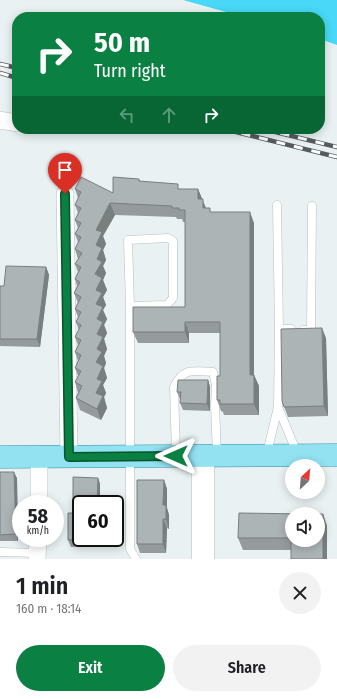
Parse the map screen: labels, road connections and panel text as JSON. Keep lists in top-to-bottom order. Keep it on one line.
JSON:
{"north":"top right","page":{"turn":["50 m","Turn right"],"speed":"58 km/h","limit":"60","heading":["1 min","160 m · 18:14"],"buttons":["Exit","Share"]}}
